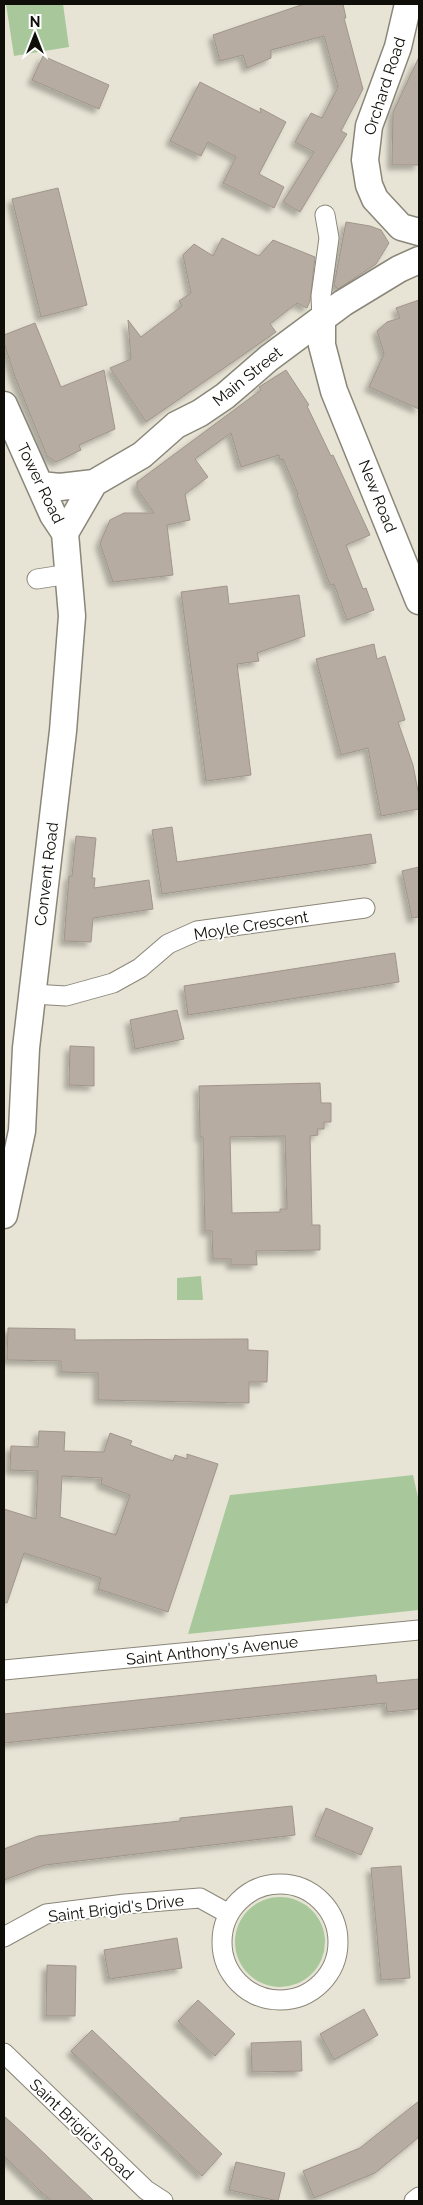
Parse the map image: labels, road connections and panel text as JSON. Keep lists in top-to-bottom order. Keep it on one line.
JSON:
{"streets":{"street":["Orchard Road","Main Street","Tower Road","New Road","Convent Road","Moyle Crescent","Saint Anthony's Avenue","Saint Brigid's Drive","Saint Brigid's Road"]},"crossings":[["Main Street","Tower Road"],["Main Street","New Road"],["Tower Road","Convent Road"],["Convent Road","Moyle Crescent"]],"north":"top"}
